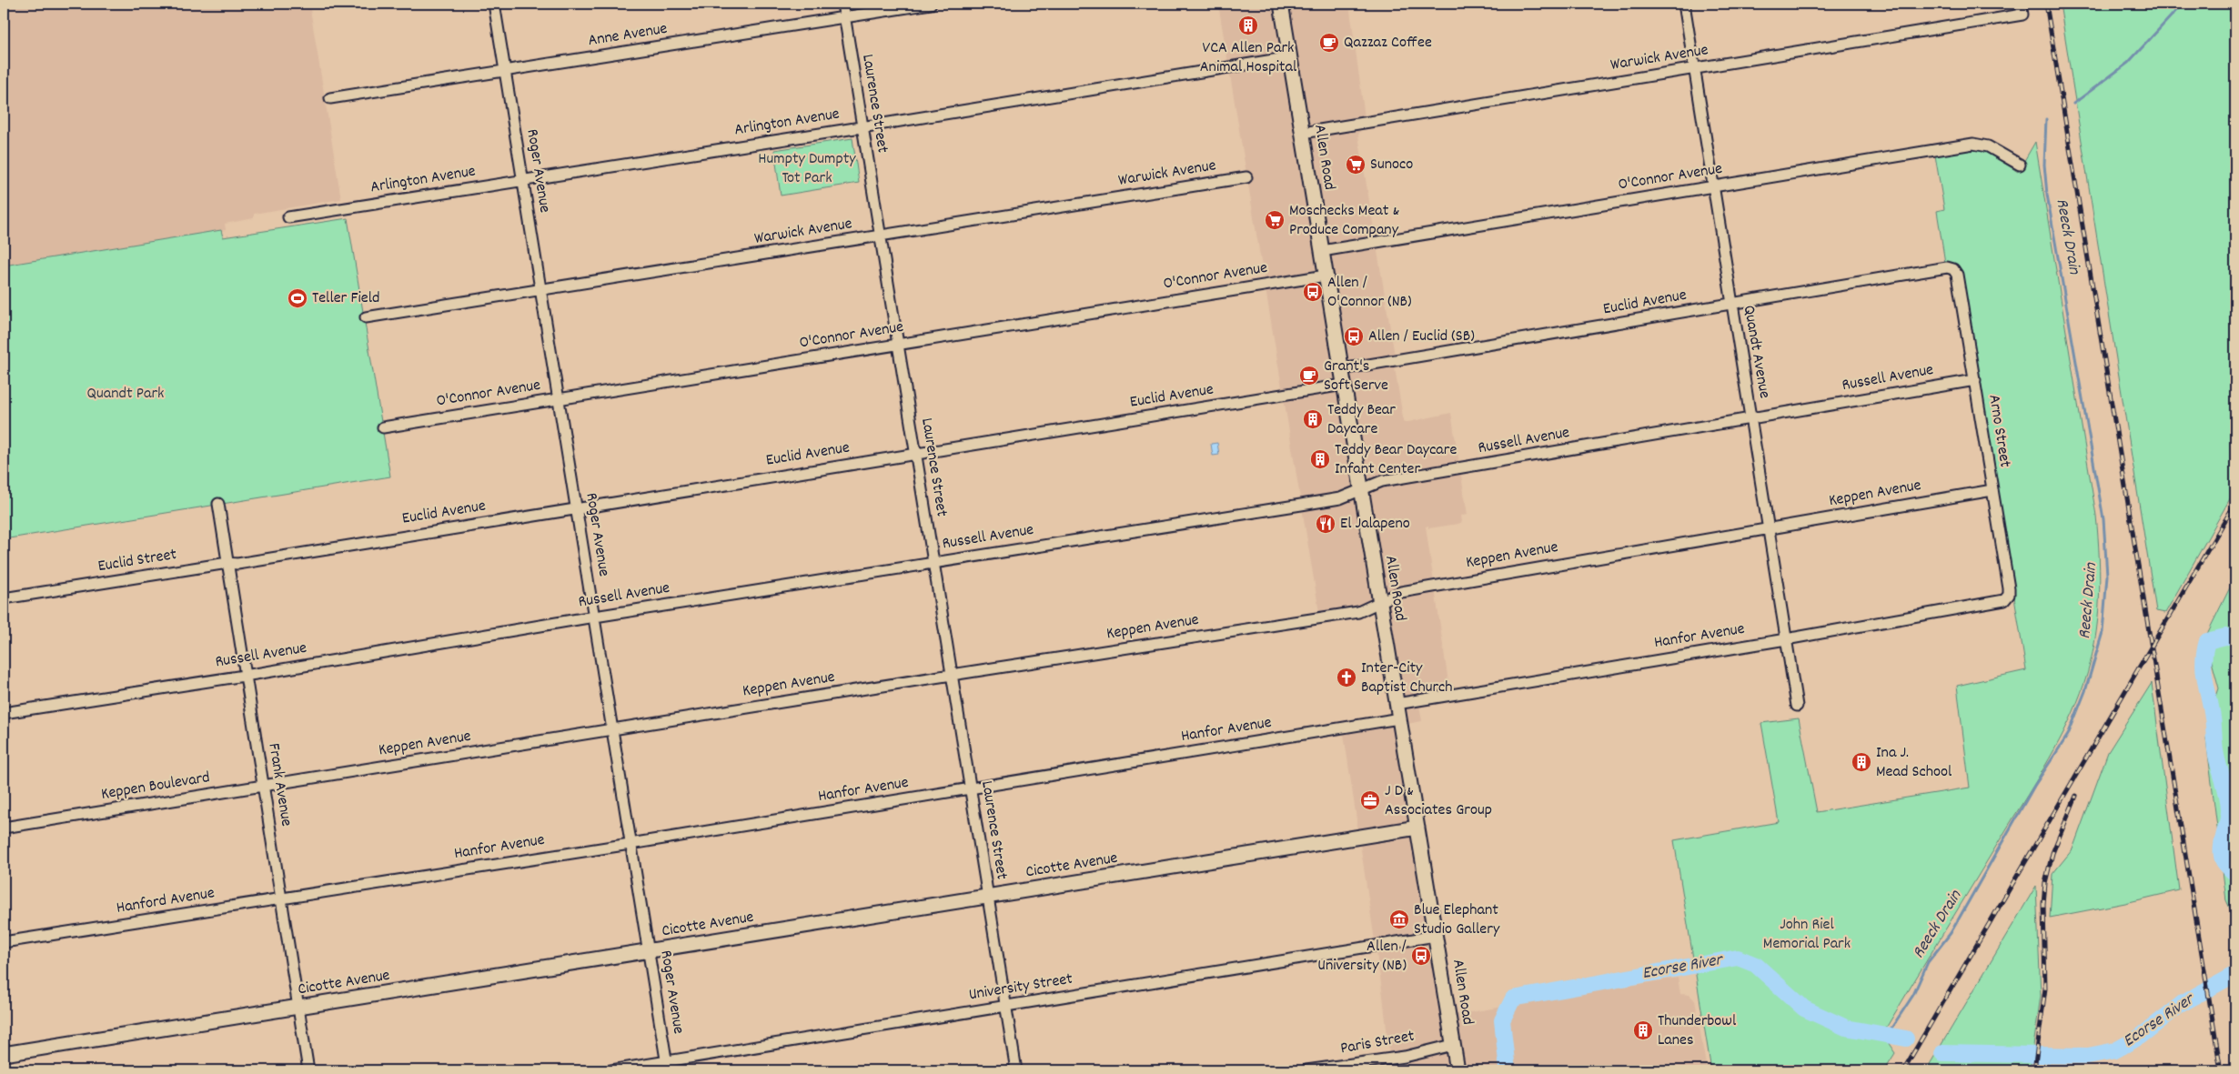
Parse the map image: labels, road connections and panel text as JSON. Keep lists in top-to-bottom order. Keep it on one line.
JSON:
{"streets":{"street":["Anne Avenue","Warwick Avenue","Laurence Street","Arlington Avenue","Allen Road","Roger Avenue","O'Connor Avenue","Euclid Avenue","Quandt Avenue","Russell Avenue","Arno Street","Keppen Avenue","Euclid Street","Hanfor Avenue","Frank Avenue","Keppen Boulevard","Cicotte Avenue","Hanford Avenue","University Street","Paris Street"]},"crossings":[["Anne Avenue","Laurence Street"],["Anne Avenue","Roger Avenue"],["Warwick Avenue","Laurence Street"],["Warwick Avenue","Allen Road"],["Warwick Avenue","Roger Avenue"],["Warwick Avenue","Quandt Avenue"],["Laurence Street","Arlington Avenue"],["Laurence Street","O'Connor Avenue"],["Laurence Street","Euclid Avenue"],["Laurence Street","Russell Avenue"],["Laurence Street","Keppen Avenue"],["Laurence Street","Hanfor Avenue"],["Laurence Street","Cicotte Avenue"],["Laurence Street","University Street"],["Arlington Avenue","Allen Road"],["Arlington Avenue","Roger Avenue"],["Allen Road","O'Connor Avenue"],["Allen Road","Euclid Avenue"],["Allen Road","Russell Avenue"],["Allen Road","Keppen Avenue"],["Allen Road","Hanfor Avenue"],["Allen Road","Cicotte Avenue"],["Allen Road","University Street"],["Allen Road","Paris Street"],["Roger Avenue","O'Connor Avenue"],["Roger Avenue","Euclid Avenue"],["Roger Avenue","Russell Avenue"],["Roger Avenue","Keppen Avenue"],["Roger Avenue","Hanfor Avenue"],["Roger Avenue","Cicotte Avenue"],["Roger Avenue","University Street"],["O'Connor Avenue","Quandt Avenue"],["Euclid Avenue","Quandt Avenue"],["Euclid Avenue","Arno Street"],["Euclid Avenue","Euclid Street"],["Quandt Avenue","Russell Avenue"],["Quandt Avenue","Keppen Avenue"],["Quandt Avenue","Hanfor Avenue"],["Russell Avenue","Arno Street"],["Russell Avenue","Frank Avenue"],["Arno Street","Keppen Avenue"],["Arno Street","Hanfor Avenue"],["Keppen Avenue","Keppen Boulevard"],["Euclid Street","Frank Avenue"],["Hanfor Avenue","Hanford Avenue"],["Frank Avenue","Keppen Boulevard"],["Frank Avenue","Cicotte Avenue"],["Frank Avenue","Hanford Avenue"]],"water":["Reeck Drain","Ecorse River"],"parks":["Humpty Dumpty Tot Park","Quandt Park","John Riel Memorial Park"],"places":{"building":["VCA Allen Park Animal Hospital","Teddy Bear Daycare","Teddy Bear Daycare Infant Center","Ina J. Mead School","Thunderbowl Lanes"],"cafe":["Qazzaz Coffee","Grant's Soft Serve"],"supermarket":["Sunoco","Moschecks Meat & Produce Company"],"bus stop":["Allen / O'Connor (NB)","Allen / Euclid (SB)","Allen / University (NB)"],"sports":["Teller Field"],"restaurant":["El Jalapeno"],"church":["Inter-City Baptist Church"],"office":["J D & Associates Group"],"museum":["Blue Elephant Studio Gallery"]}}
